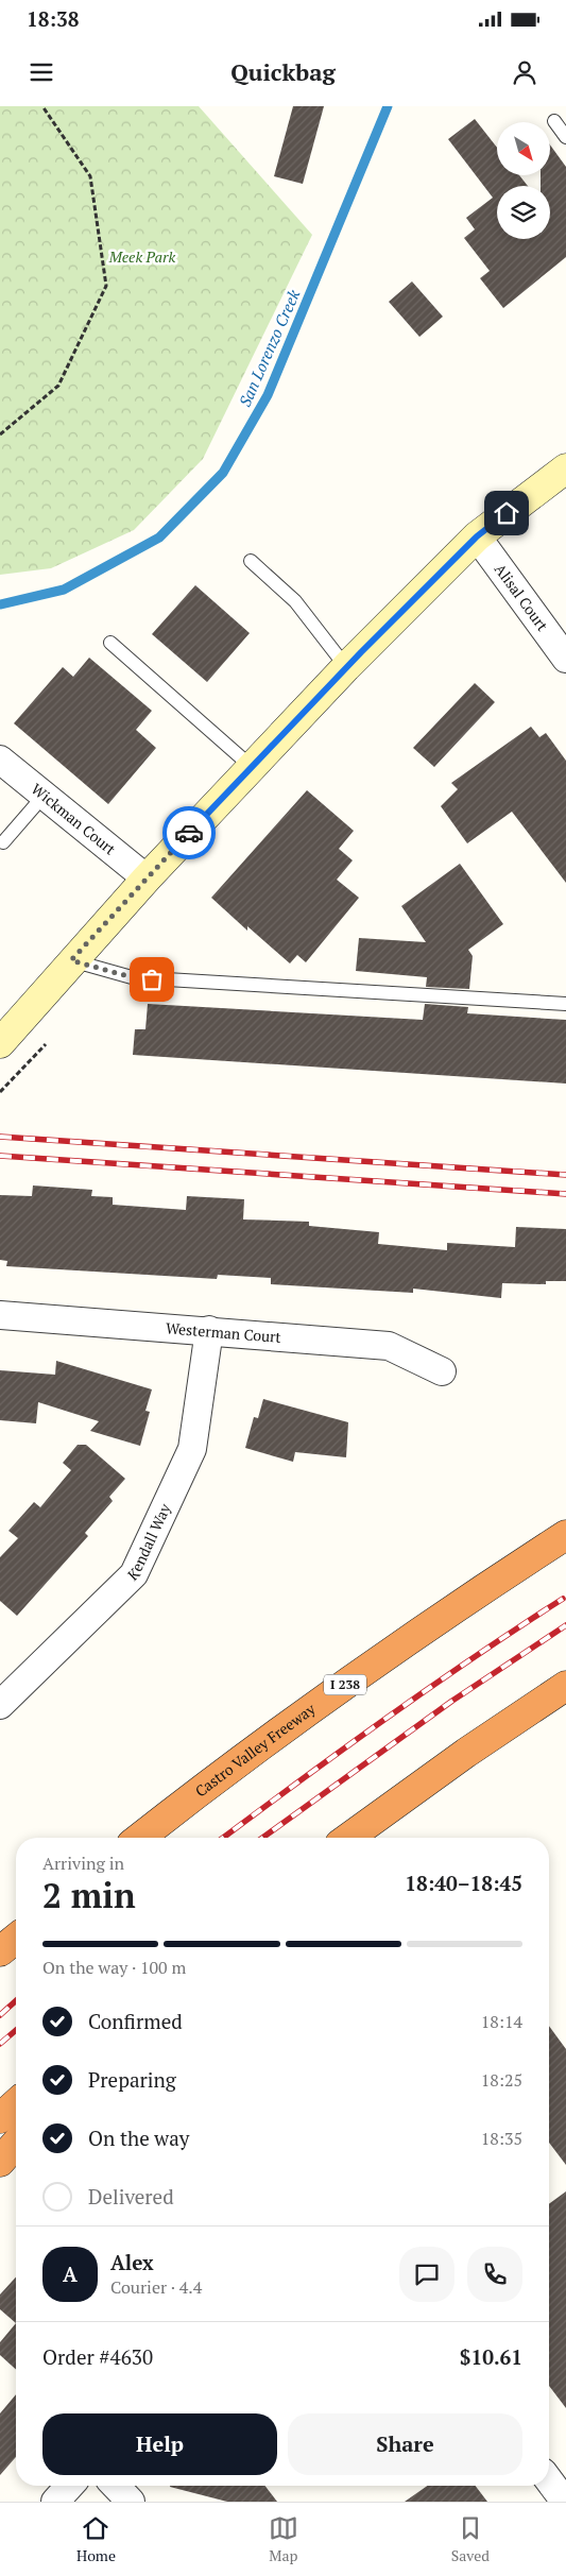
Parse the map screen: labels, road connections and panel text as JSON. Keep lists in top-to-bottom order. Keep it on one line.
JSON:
{"streets":{"highway":["I 238","Castro Valley Freeway"],"street":["Alisal Court","Wickman Court","Westerman Court","Kendall Way"]},"crossings":[["Westerman Court","Kendall Way"]],"water":["San Lorenzo Creek"],"parks":["Meek Park"],"north":"bottom right","page":{"status":"18:38","header":"Quickbag","heading":["2 min","Arriving in","18:40–18:45"],"panel":["Alex","Courier · 4.4","Order #4630","$10.61"],"bar":"On the way · 100 m","list":[["Confirmed","18:14"],["Preparing","18:25"],["On the way","18:35"],"Delivered"],"round":"A","buttons":["Help","Share"],"tabs":["Home","Map","Saved"]}}
